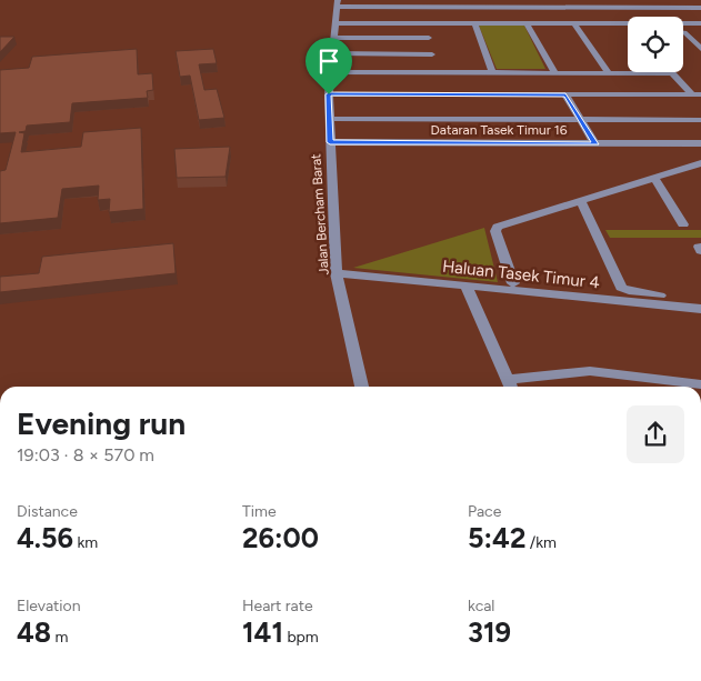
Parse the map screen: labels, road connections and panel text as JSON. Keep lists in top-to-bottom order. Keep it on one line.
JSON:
{"streets":{"street":["Dataran Tasek Timur 16","Jalan Bercham Barat","Haluan Tasek Timur 4"]},"crossings":[["Dataran Tasek Timur 16","Jalan Bercham Barat"],["Jalan Bercham Barat","Haluan Tasek Timur 4"]],"page":{"heading":["Evening run","19:03 · 8 × 570 m"],"stats":[["Distance","4.56 km"],["Time","26:00"],["Pace","5:42 /km"],["Elevation","48 m"],["Heart rate","141 bpm"],["kcal","319"]]}}
